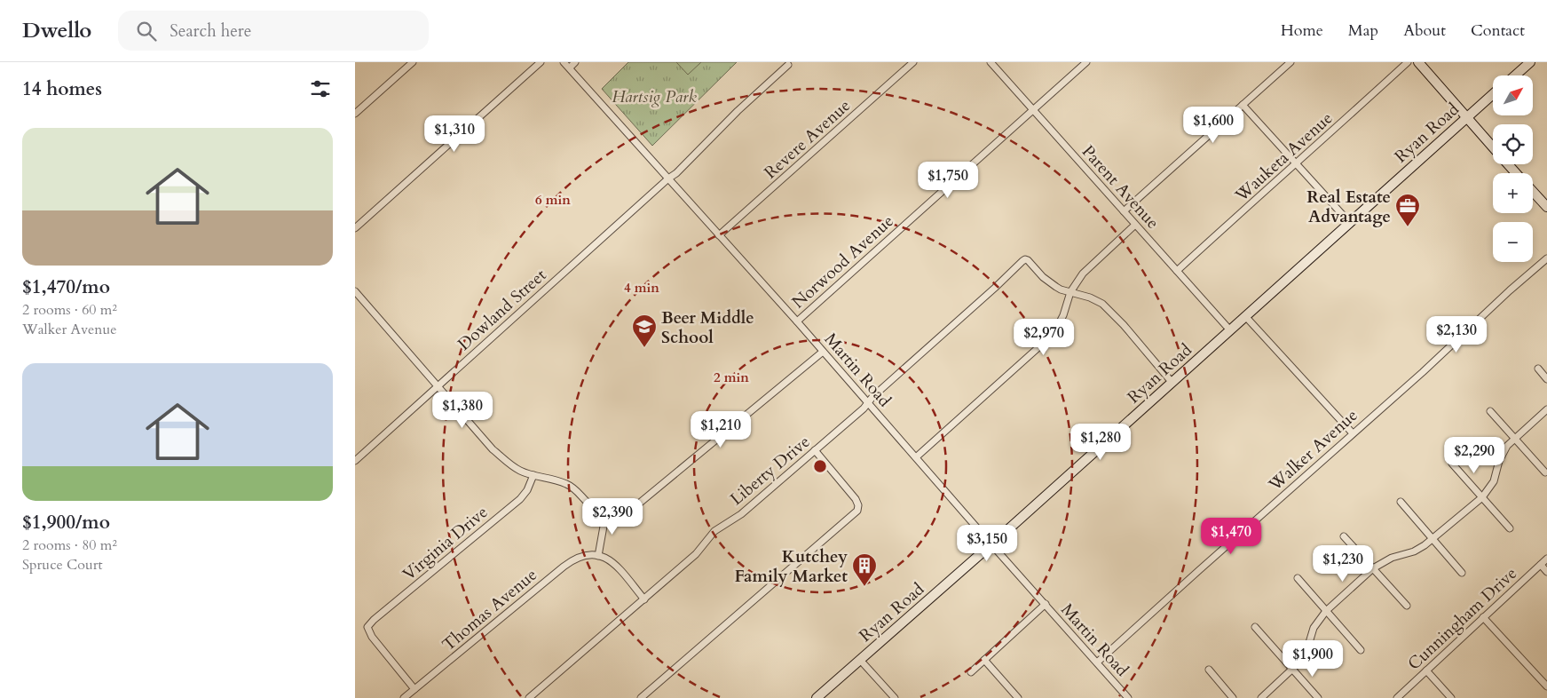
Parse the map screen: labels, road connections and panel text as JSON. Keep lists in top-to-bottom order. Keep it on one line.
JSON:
{"streets":{"main road":["Ryan Road"],"street":["Revere Avenue","Wauketa Avenue","Parent Avenue","Norwood Avenue","Dowland Street","Martin Road","Walker Avenue","Liberty Drive","Virginia Drive","Thomas Avenue","Cunningham Drive"]},"crossings":[["Ryan Road","Parent Avenue"],["Ryan Road","Martin Road"],["Revere Avenue","Martin Road"],["Wauketa Avenue","Parent Avenue"],["Parent Avenue","Norwood Avenue"],["Norwood Avenue","Martin Road"],["Dowland Street","Martin Road"],["Martin Road","Walker Avenue"],["Martin Road","Liberty Drive"],["Virginia Drive","Thomas Avenue"]],"parks":["Hartsig Park"],"places":{"office":["Real Estate Advantage"],"school or university":["Beer Middle School"],"building":["Kutchey Family Market"]},"north":"top right","page":{"header":"Dwello","search":"Search here","nav":["Home","Map","About","Contact"],"heading":"14 homes","map_buttons":["+","−"],"price":["$1,600","$1,310","$1,750","$2,130","$2,970","$1,380","$1,210","$1,280","$2,290","$2,390","$1,470","$3,150","$1,230","$1,900"],"list":[{"name":"$1,470/mo","note":"2 rooms · 60 m² · Walker Avenue"},{"name":"$1,900/mo","note":"2 rooms · 80 m² · Spruce Court"}]},"rings":["6 min","4 min","2 min"]}
